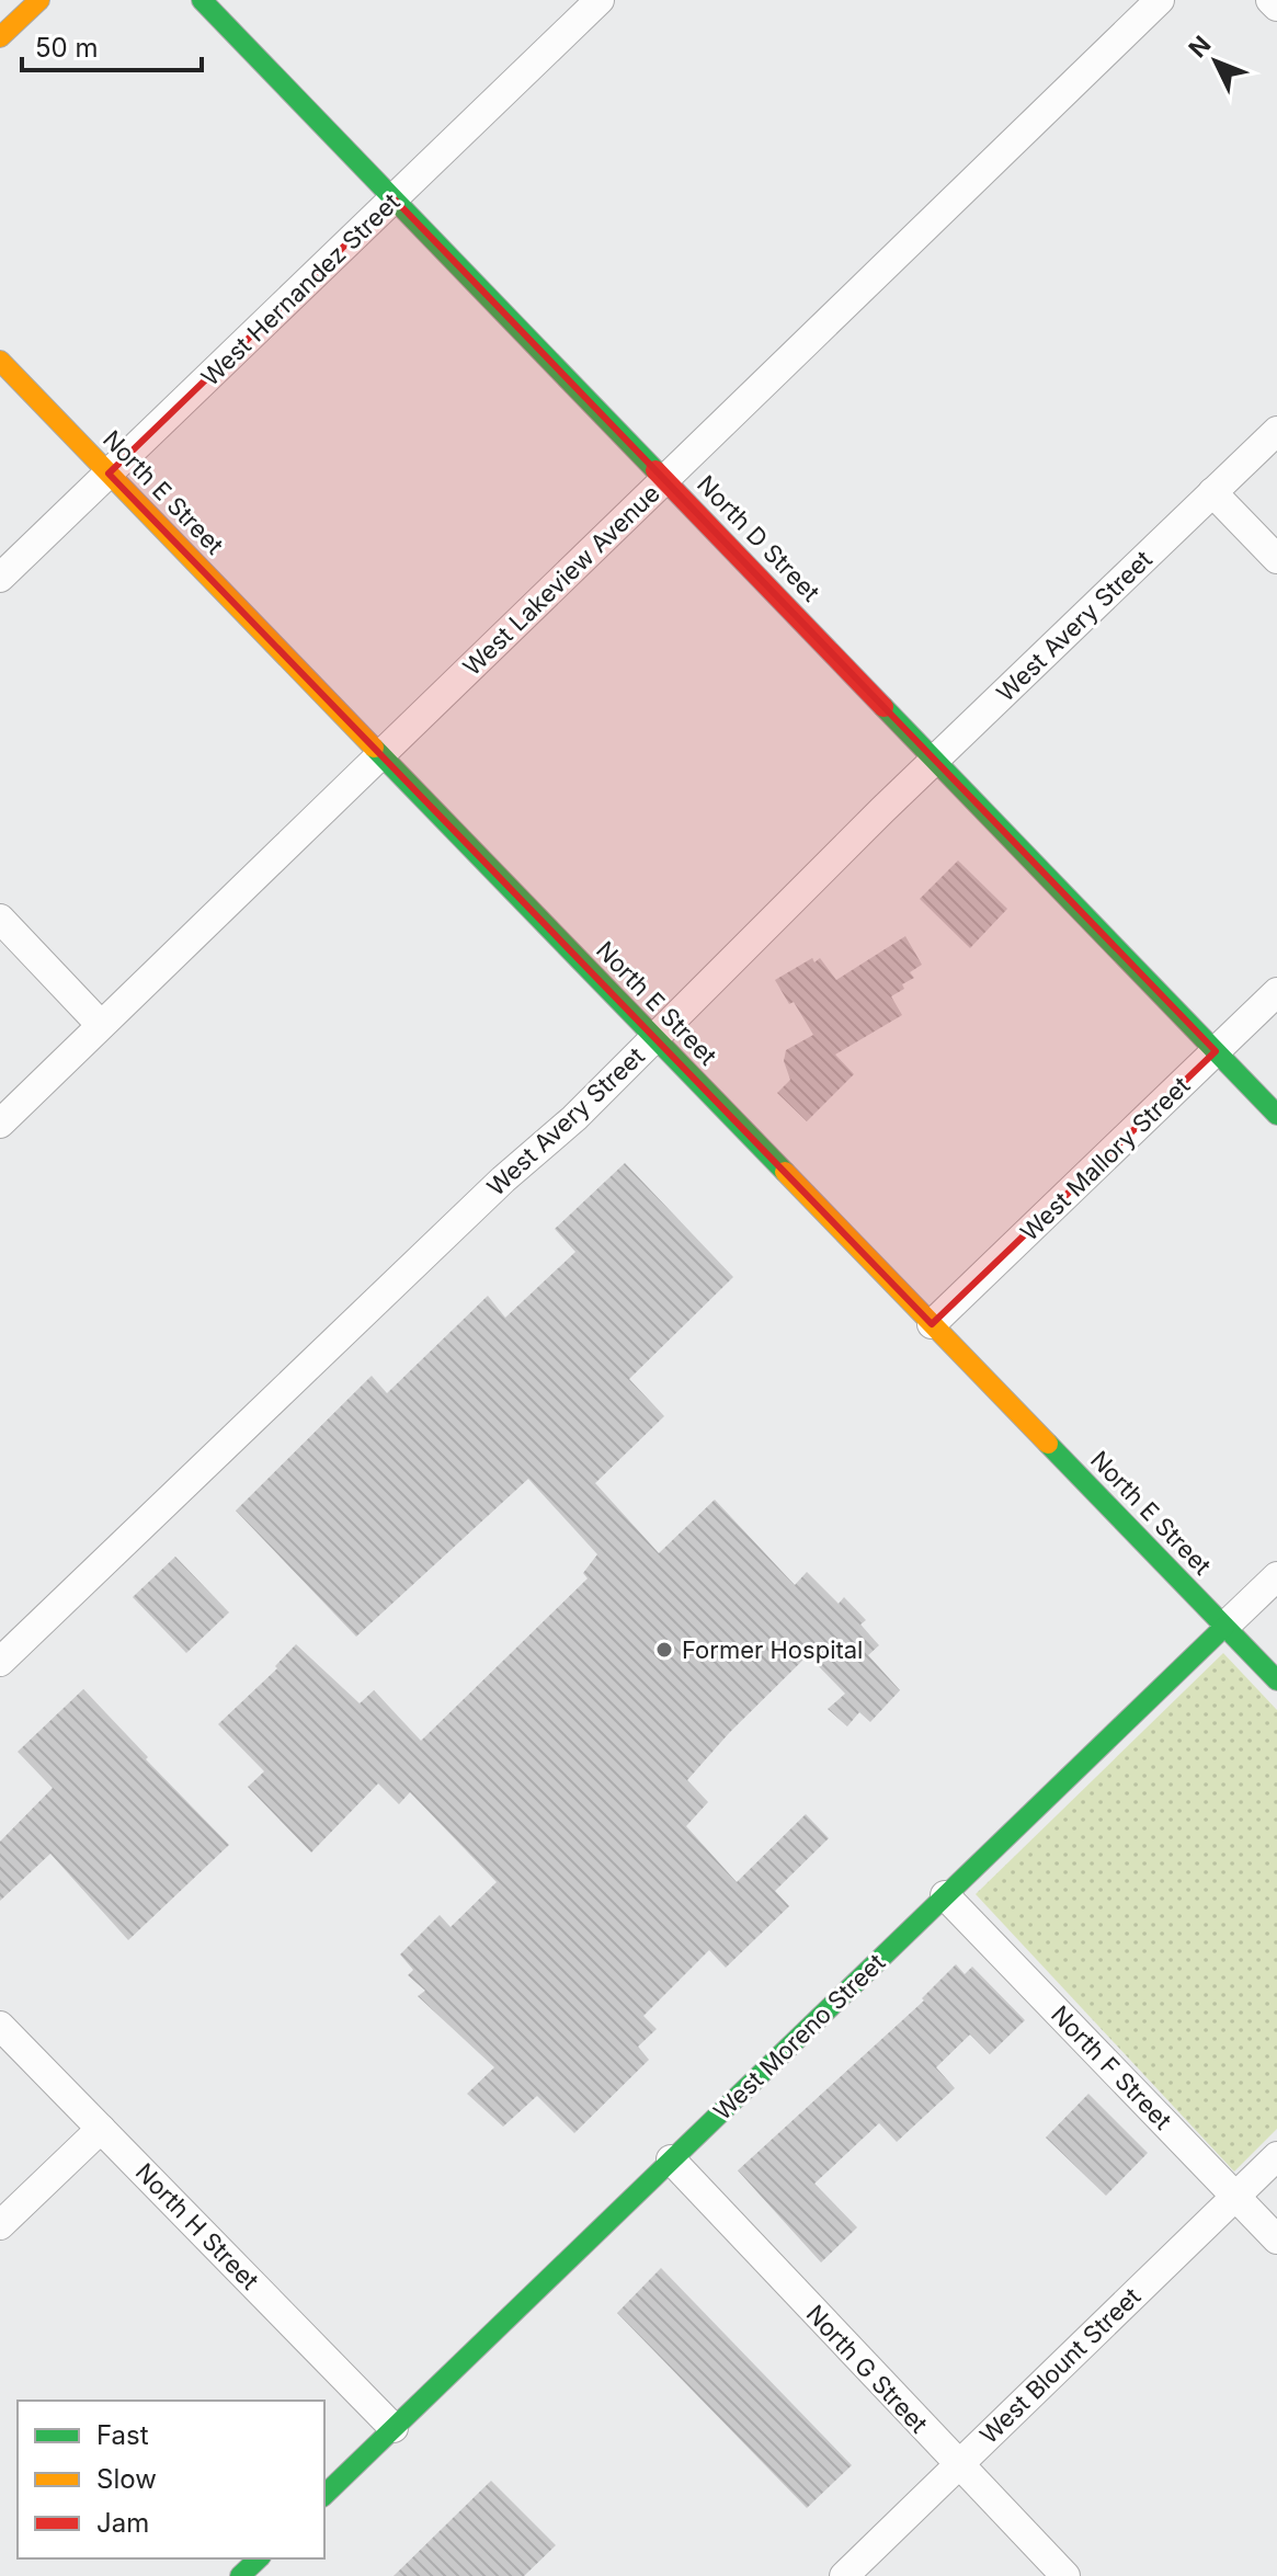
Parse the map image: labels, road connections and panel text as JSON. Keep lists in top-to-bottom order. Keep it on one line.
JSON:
{"streets":{"street":["West Hernandez Street","North E Street","North D Street","West Lakeview Avenue","West Avery Street","West Mallory Street","West Moreno Street","North F Street","North H Street","West Blount Street","North G Street"]},"crossings":[["West Hernandez Street","North E Street"],["West Hernandez Street","North D Street"],["North E Street","West Lakeview Avenue"],["North E Street","West Avery Street"],["North E Street","West Mallory Street"],["North E Street","West Moreno Street"],["North D Street","West Lakeview Avenue"],["North D Street","West Avery Street"],["North D Street","West Mallory Street"],["West Moreno Street","North F Street"],["West Moreno Street","North H Street"],["West Moreno Street","North G Street"],["North F Street","West Blount Street"],["West Blount Street","North G Street"]],"places":["Former Hospital"],"legend":["Fast","Slow","Jam"],"scale_bar":"50 m","north":"top left"}
